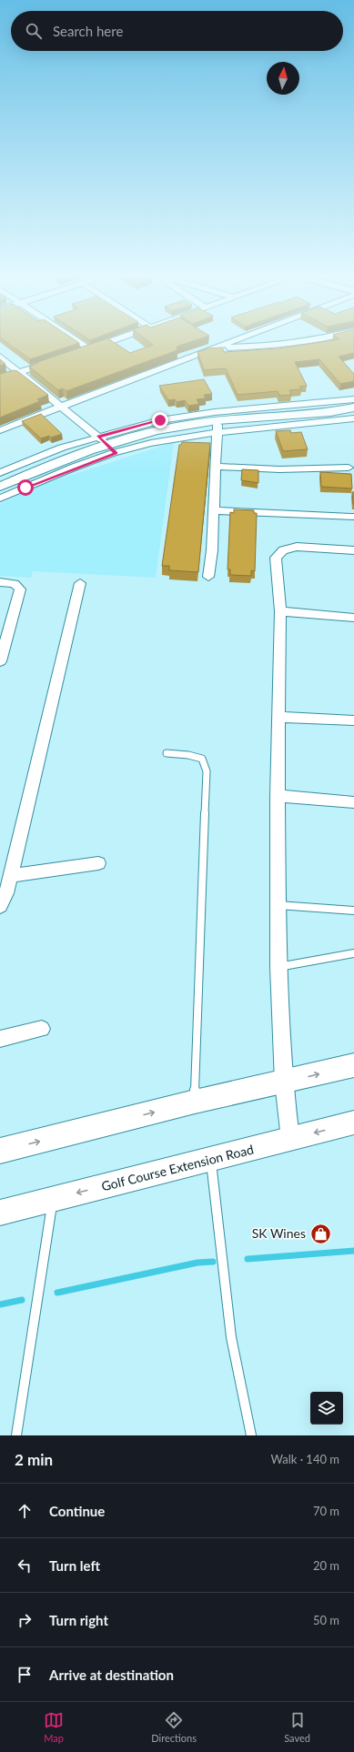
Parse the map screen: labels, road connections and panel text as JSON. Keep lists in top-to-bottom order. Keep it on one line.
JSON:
{"streets":{"street":["Golf Course Extension Road"]},"places":{"shop":["SK Wines"]},"north":"top","page":{"search":"Search here","heading":["2 min","Walk · 140 m"],"list":[["Continue","70 m"],["Turn left","20 m"],["Turn right","50 m"],"Arrive at destination"],"nav":["Map","Directions","Saved"]}}
